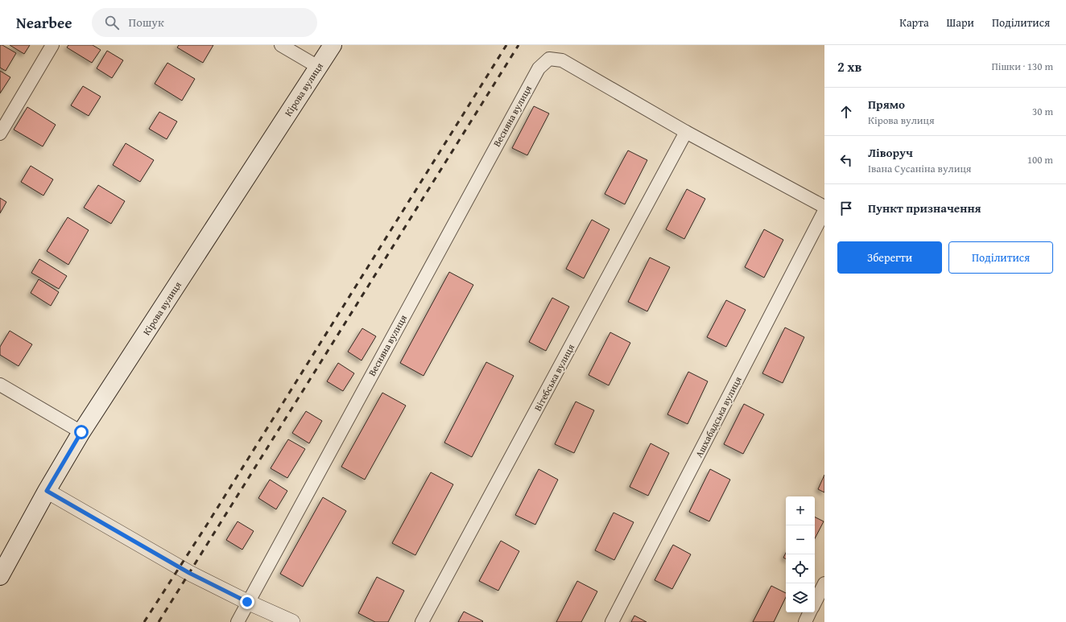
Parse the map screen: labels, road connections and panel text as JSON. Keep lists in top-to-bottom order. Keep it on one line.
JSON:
{"streets":{"main road":["Кірова вулиця"],"street":["Весняна вулиця","Вітебська вулиця","Ашхабадська вулиця"]},"crossings":[["Весняна вулиця","Вітебська вулиця"]],"page":{"header":"Nearbee","search":"Пошук","nav":["Карта","Шари","Поділитися"],"heading":["2 хв","Пішки · 130 m"],"list":[["Прямо","Кірова вулиця","30 m"],["Ліворуч","Івана Сусаніна вулиця","100 m"],"Пункт призначення"],"buttons":["Зберегти","Поділитися"],"map_buttons":["+","−"]}}
